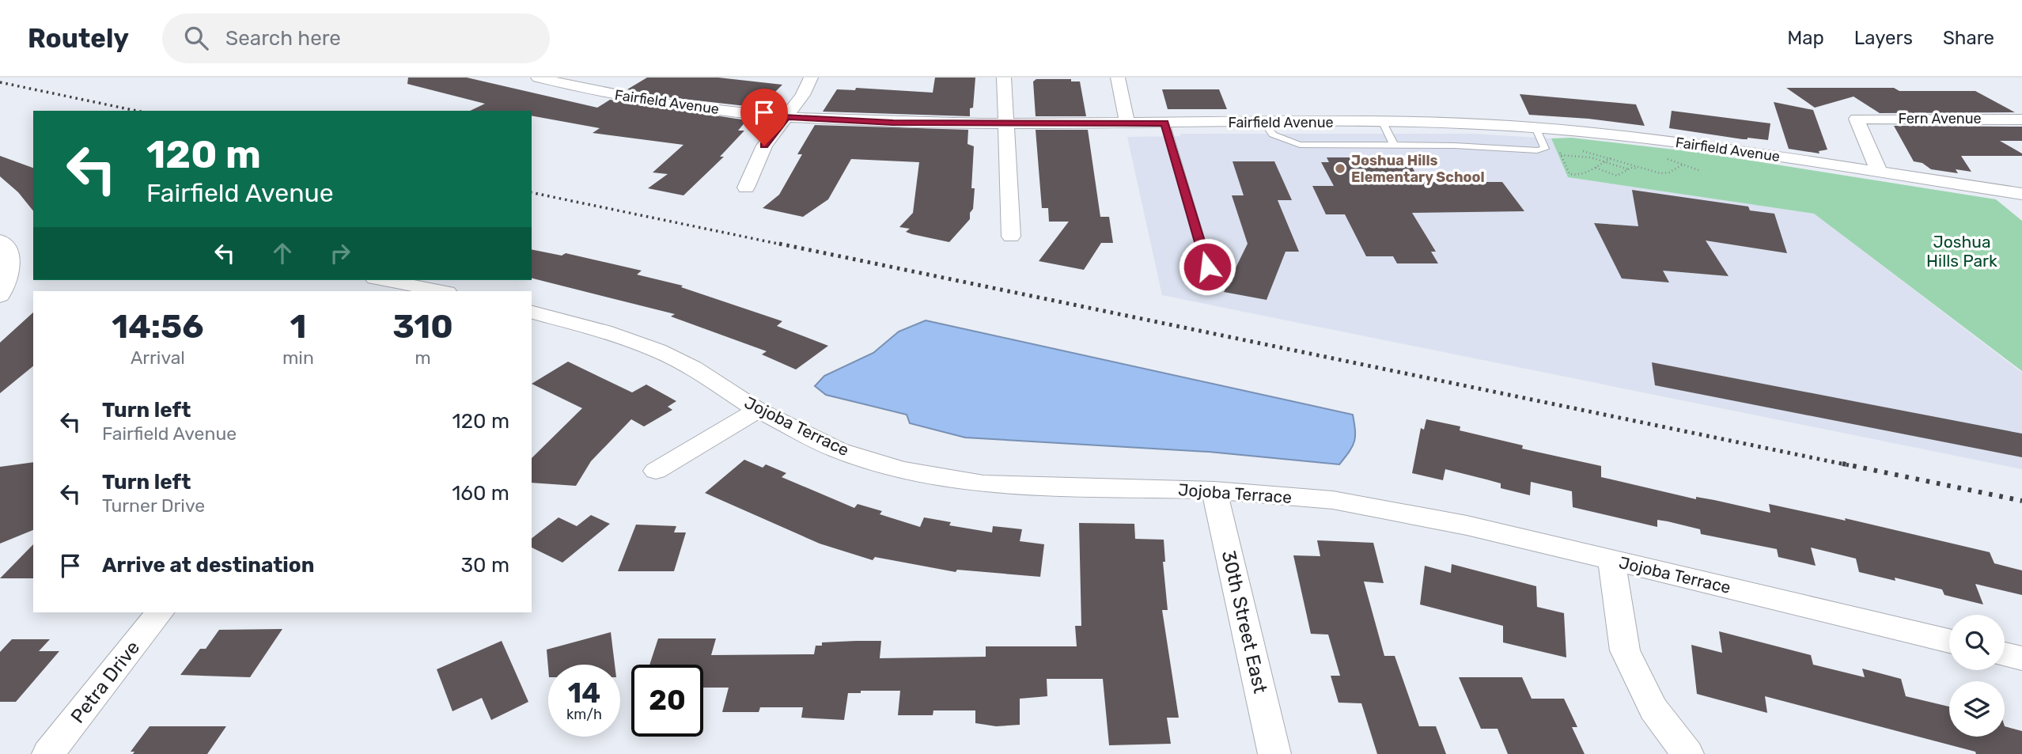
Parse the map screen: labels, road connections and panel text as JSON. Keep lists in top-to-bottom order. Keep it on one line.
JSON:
{"streets":{"street":["Fairfield Avenue","Fern Avenue","Jojoba Terrace","30th Street East","Petra Drive"]},"crossings":[["Fairfield Avenue","Fern Avenue"],["Jojoba Terrace","30th Street East"]],"parks":["Joshua Hills Park"],"places":["Joshua Hills Elementary School"],"page":{"header":"Routely","search":"Search here","nav":["Map","Layers","Share"],"turn":["120 m","Fairfield Avenue"],"eta":["14:56","Arrival","1","min","310","m"],"list":[{"name":"Turn left","note":"Fairfield Avenue","value":"120 m"},{"name":"Turn left","note":"Turner Drive","value":"160 m"},{"name":"Arrive at destination","value":"30 m"}],"speed":"14 km/h","limit":"20"}}
